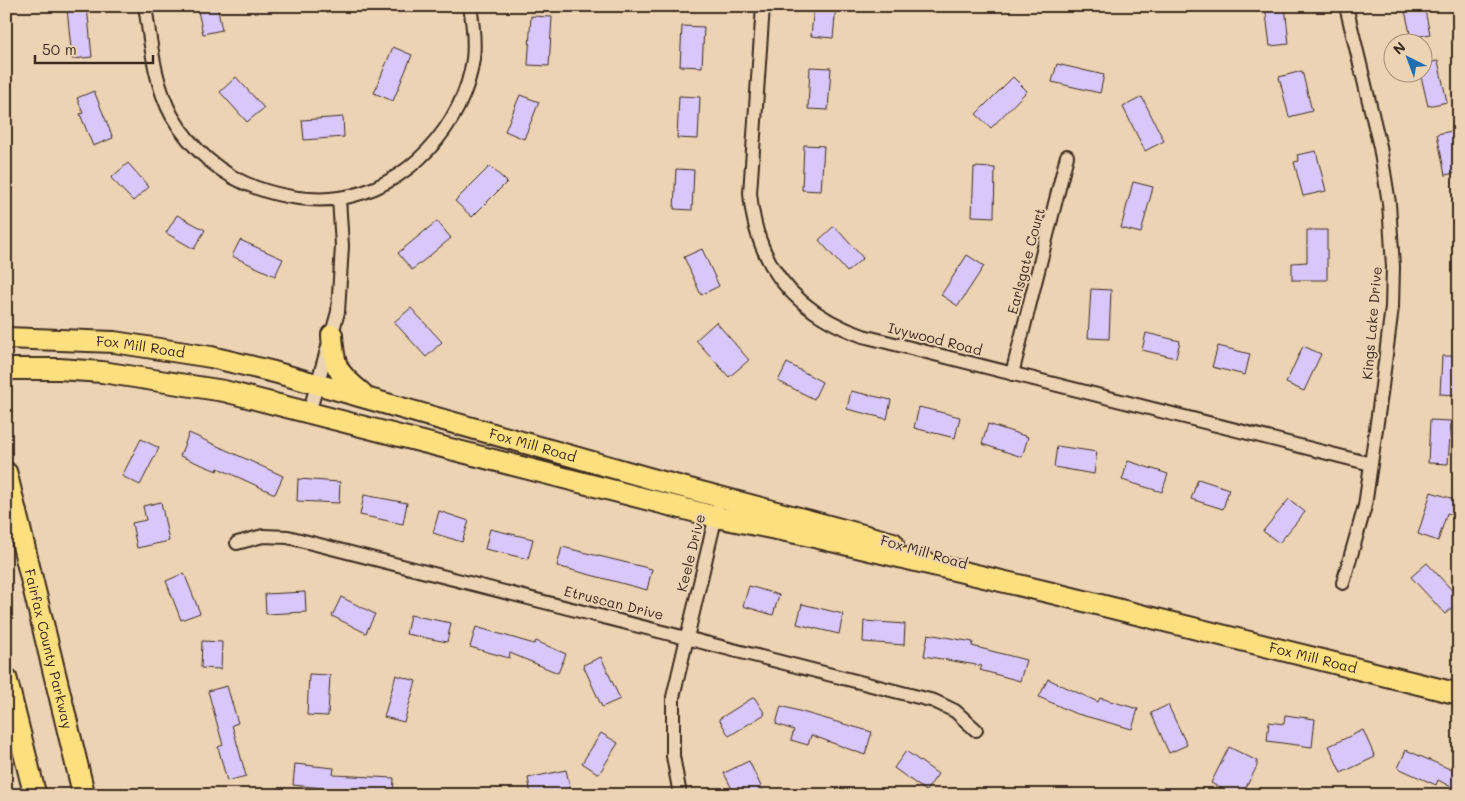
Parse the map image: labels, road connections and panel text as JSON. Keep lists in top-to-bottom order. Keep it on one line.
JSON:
{"streets":{"highway":["Fairfax County Parkway"],"main road":["Fox Mill Road"],"street":["Earlsgate Court","Kings Lake Drive","Ivywood Road","Keele Drive","Etruscan Drive"]},"crossings":[["Earlsgate Court","Ivywood Road"],["Kings Lake Drive","Ivywood Road"],["Fox Mill Road","Keele Drive"],["Keele Drive","Etruscan Drive"]],"scale_bar":"50 m","north":"top left"}
